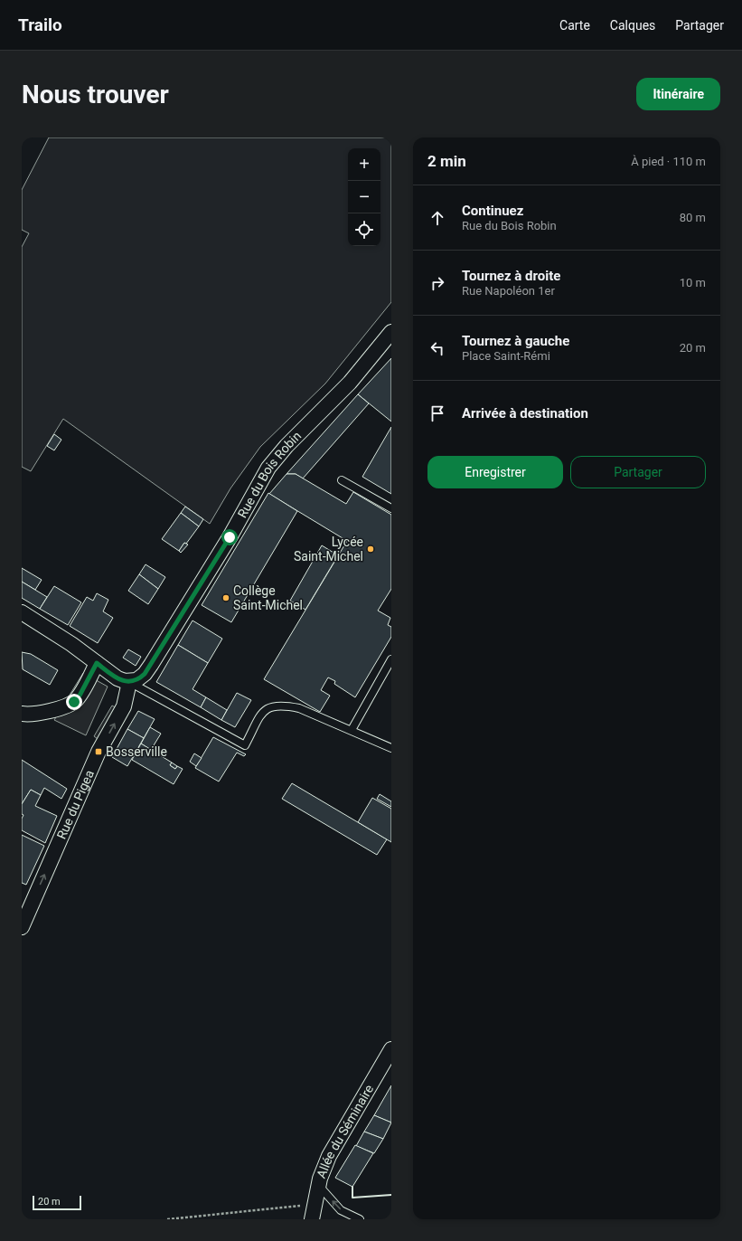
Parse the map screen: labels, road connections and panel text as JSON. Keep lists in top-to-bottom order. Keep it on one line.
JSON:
{"streets":{"street":["Rue du Bois Robin","Rue du Pigea","Allée du Séminaire"]},"crossings":[["Rue du Bois Robin","Rue du Pigea"]],"one_way":["Rue du Pigea"],"places":{"other":["Lycée Saint-Michel","Collège Saint-Michel"],"transit":["Bosserville"]},"scale_bar":"20 m","page":{"header":"Trailo","nav":["Carte","Calques","Partager"],"buttons":["Itinéraire",["Enregistrer","Partager"]],"title":"Nous trouver","heading":["2 min","À pied · 110 m"],"map_buttons":["+","−"],"list":[["Continuez","Rue du Bois Robin","80 m"],["Tournez à droite","Rue Napoléon 1er","10 m"],["Tournez à gauche","Place Saint-Rémi","20 m"],"Arrivée à destination"],"scale":"20 m"}}
